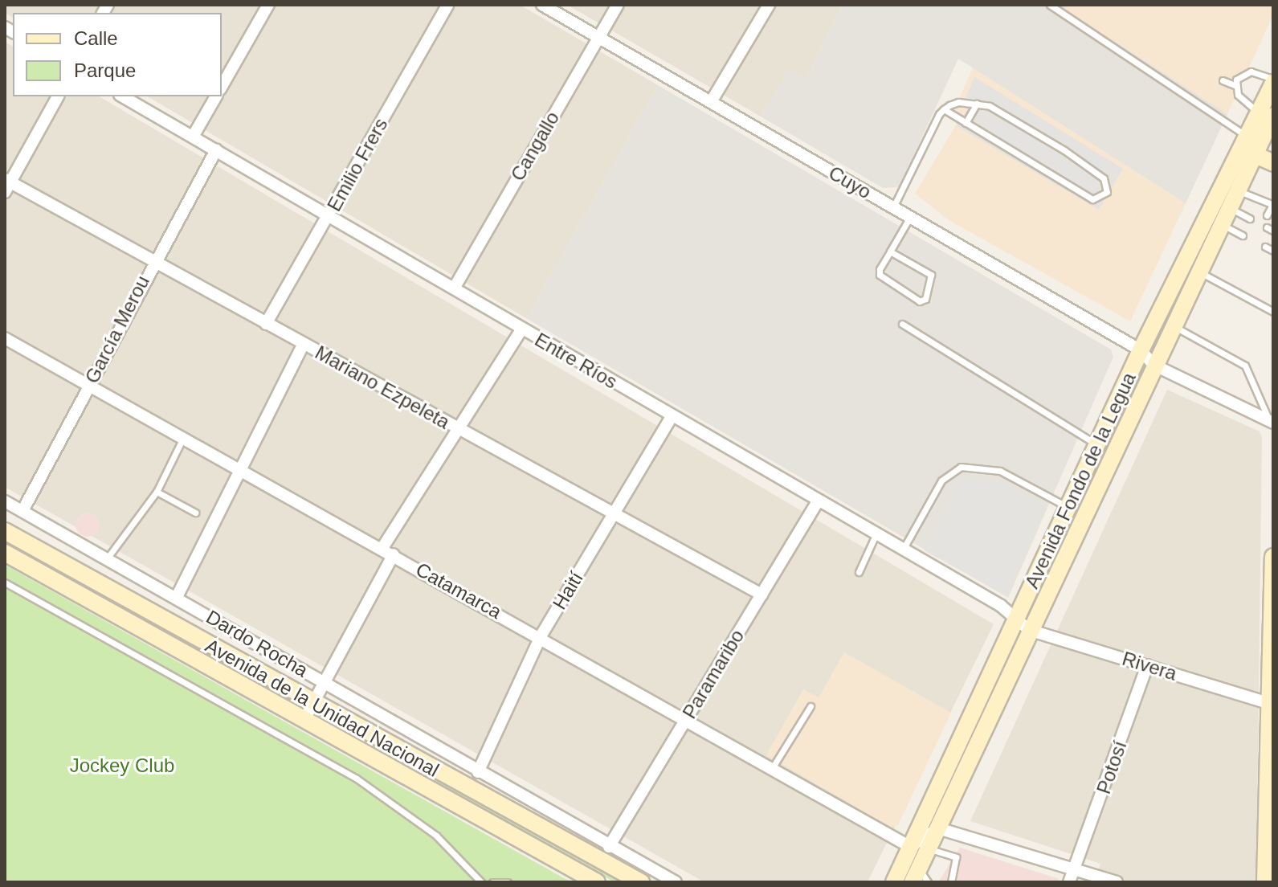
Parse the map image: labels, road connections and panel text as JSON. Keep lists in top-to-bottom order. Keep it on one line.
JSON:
{"streets":{"main road":["Avenida Fondo de la Legua","Avenida de la Unidad Nacional"],"street":["Cangallo","Emilio Frers","Cuyo","García Merou","Entre Ríos","Mariano Ezpeleta","Catamarca","Haití","Dardo Rocha","Rivera","Paramaribo","Potosí"]},"crossings":[["Cangallo","Cuyo"],["Cangallo","Entre Ríos"],["Emilio Frers","Entre Ríos"],["Emilio Frers","Mariano Ezpeleta"],["Cuyo","Avenida Fondo de la Legua"],["García Merou","Entre Ríos"],["García Merou","Mariano Ezpeleta"],["García Merou","Catamarca"],["García Merou","Dardo Rocha"],["Entre Ríos","Avenida Fondo de la Legua"],["Entre Ríos","Haití"],["Entre Ríos","Rivera"],["Entre Ríos","Paramaribo"],["Mariano Ezpeleta","Haití"],["Mariano Ezpeleta","Paramaribo"],["Avenida Fondo de la Legua","Catamarca"],["Avenida Fondo de la Legua","Rivera"],["Catamarca","Haití"],["Catamarca","Paramaribo"],["Haití","Dardo Rocha"],["Dardo Rocha","Paramaribo"],["Rivera","Potosí"]],"parks":["Jockey Club"],"legend":["Calle","Parque"]}
